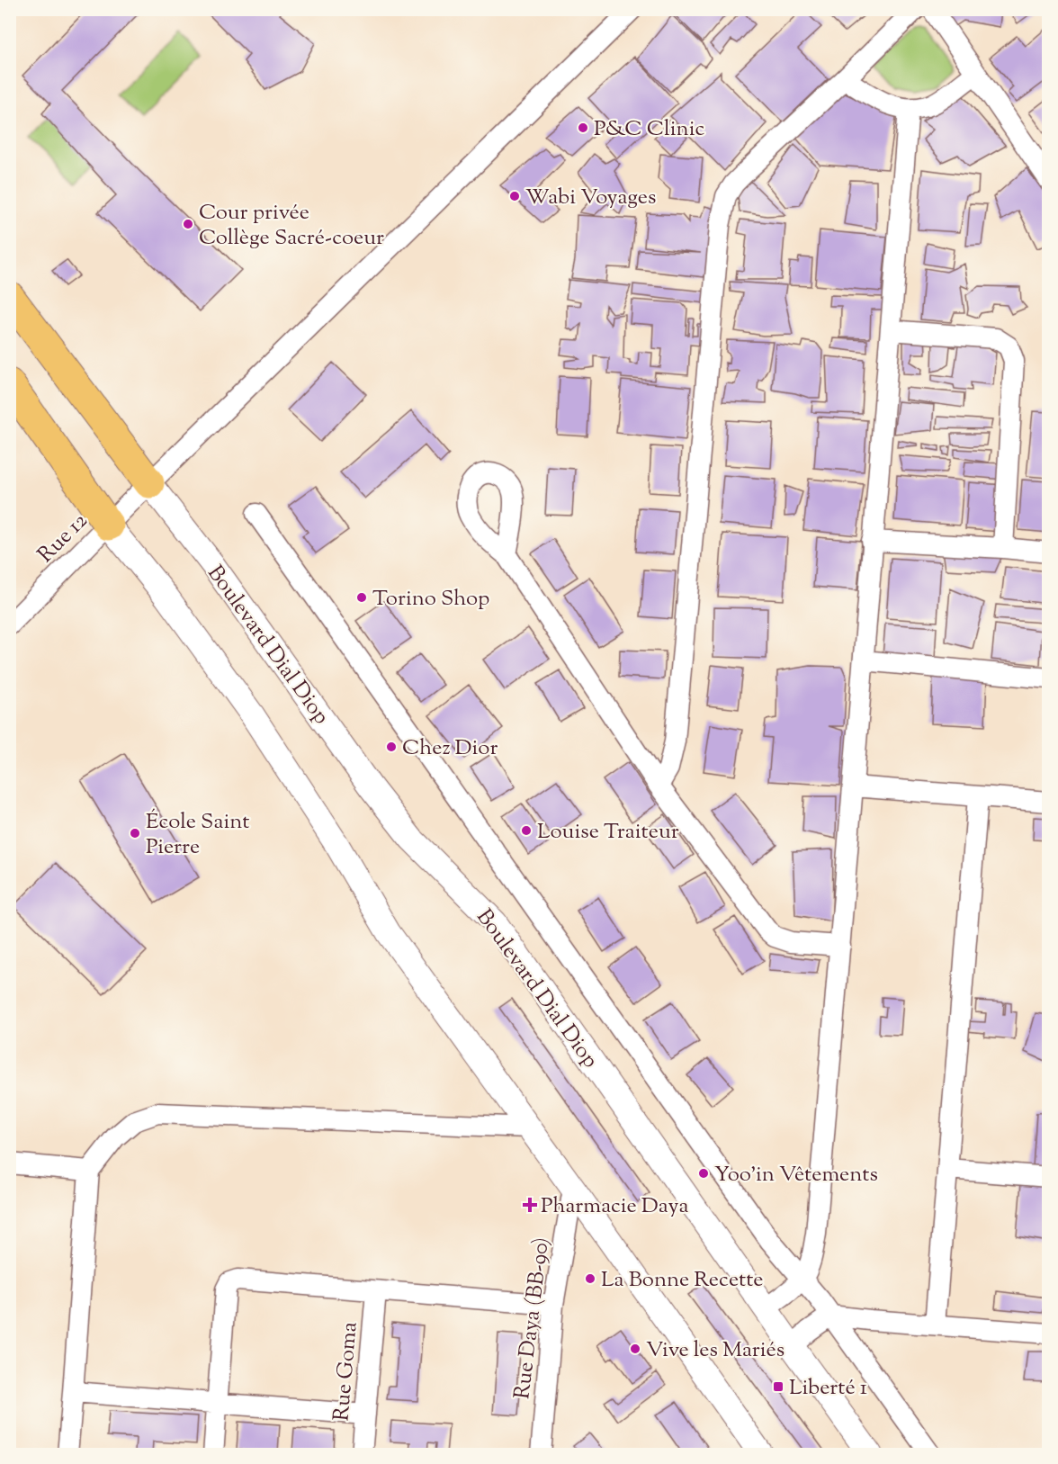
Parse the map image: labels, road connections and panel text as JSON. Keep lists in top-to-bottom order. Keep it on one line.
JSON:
{"streets":{"street":["Rue 12","Boulevard Dial Diop","Rue Daya (BB-90)","Rue Goma"]},"crossings":[["Rue 12","Boulevard Dial Diop"]],"places":{"other":["P&C Clinic","Wabi Voyages","Cour privée Collège Sacré-coeur","Torino Shop","Chez Dior","Louise Traiteur","École Saint Pierre","Yoo'in Vêtements","La Bonne Recette","Vive les Mariés"],"health":["Pharmacie Daya"],"transit":["Liberté 1"]}}
